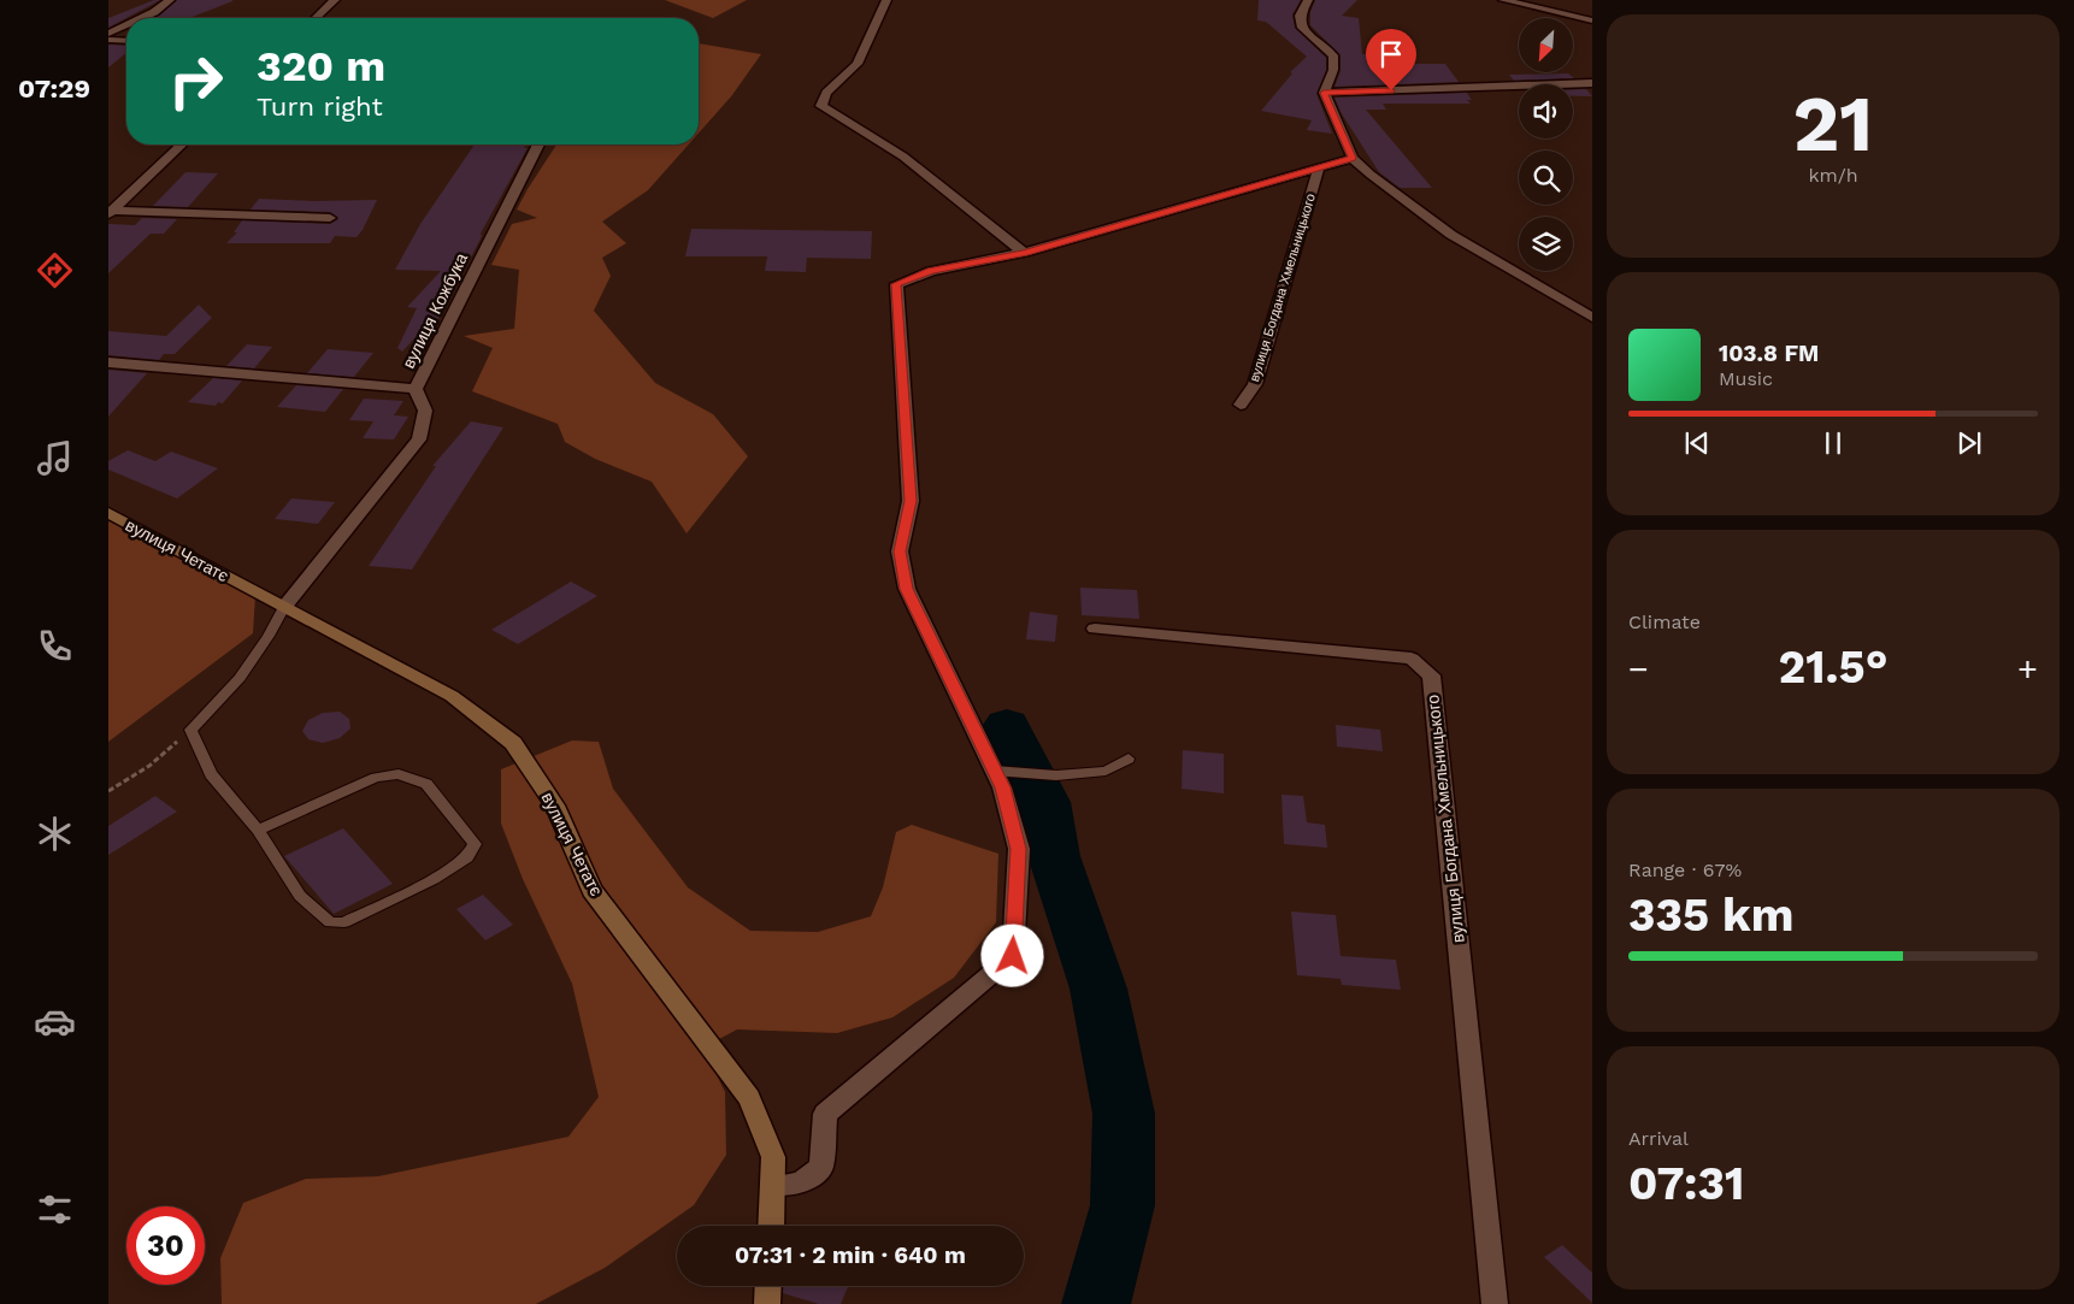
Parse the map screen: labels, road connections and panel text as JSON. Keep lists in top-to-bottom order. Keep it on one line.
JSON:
{"streets":{"street":["вулиця Богдана Хмельницького","вулиця Кожбука","вулиця Четатє"]},"crossings":[["вулиця Богдана Хмельницького","вулиця Четатє"],["вулиця Кожбука","вулиця Четатє"]],"north":"bottom left","page":{"tabs":"07:29","tile":[["21","km/h"],"Climate",["Range · 67%","335 km"],["Arrival","07:31"]],"turn":["320 m","Turn right"],"song":["103.8 FM","Music"],"heat":["−","21.5°","+"],"limit":"30","trip":"07:31 · 2 min · 640 m"}}
